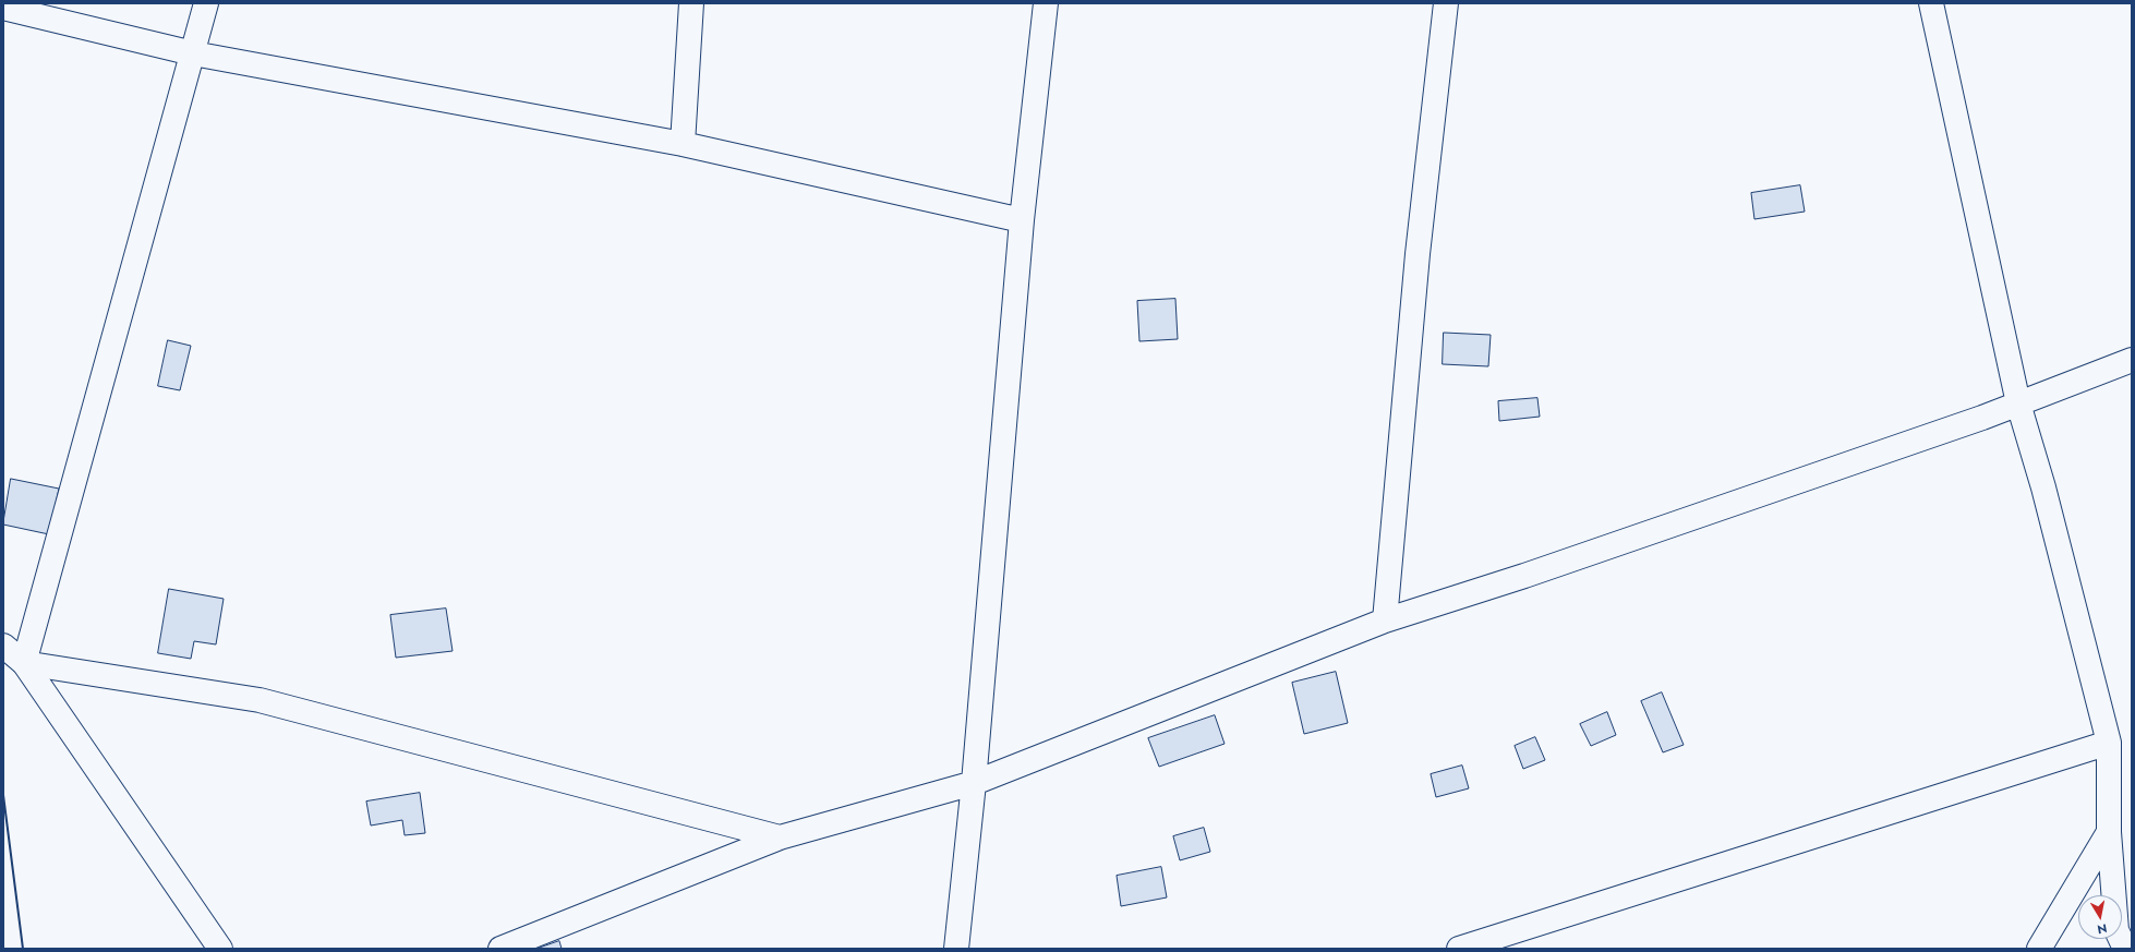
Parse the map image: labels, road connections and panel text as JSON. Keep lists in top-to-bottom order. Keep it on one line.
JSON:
{"north":"bottom"}
